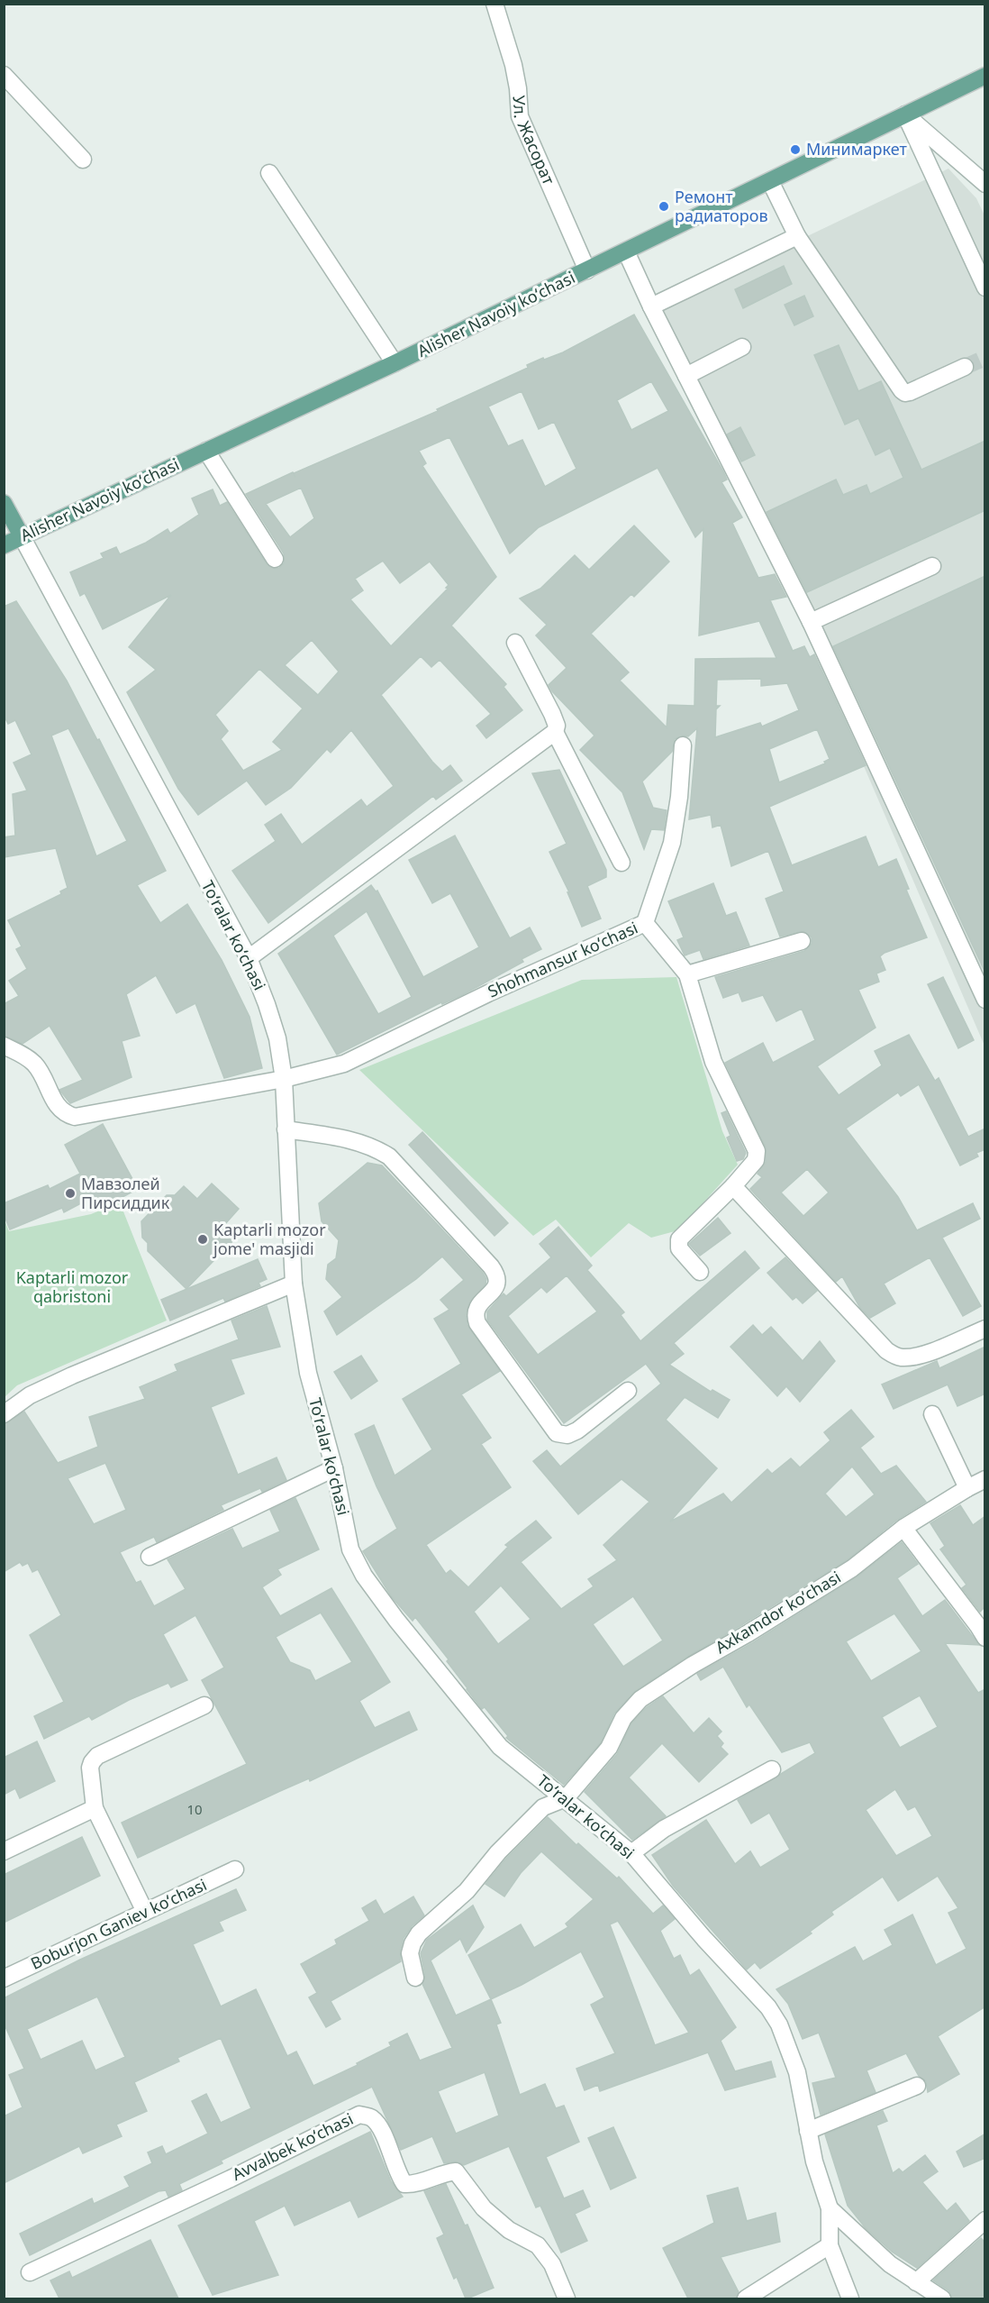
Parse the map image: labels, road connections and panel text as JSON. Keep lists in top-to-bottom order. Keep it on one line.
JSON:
{"streets":{"main road":["Alisher Navoiy koʻchasi","Toʻralar koʻchasi"],"street":["Ул. Жасорат","Shohmansur koʻchasi","Axkamdor koʻchasi","Boburjon Ganiev koʻchasi","Avvalbek koʻchasi"]},"crossings":[["Ул. Жасорат","Alisher Navoiy koʻchasi"],["Alisher Navoiy koʻchasi","Toʻralar koʻchasi"],["Toʻralar koʻchasi","Shohmansur koʻchasi"],["Toʻralar koʻchasi","Axkamdor koʻchasi"]],"parks":["Kaptarli mozor qabristoni"],"places":["Минимаркет","Ремонт радиаторов","Мавзолей Пирсиддик","Kaptarli mozor jome' masjidi"],"house_numbers":["10"]}
